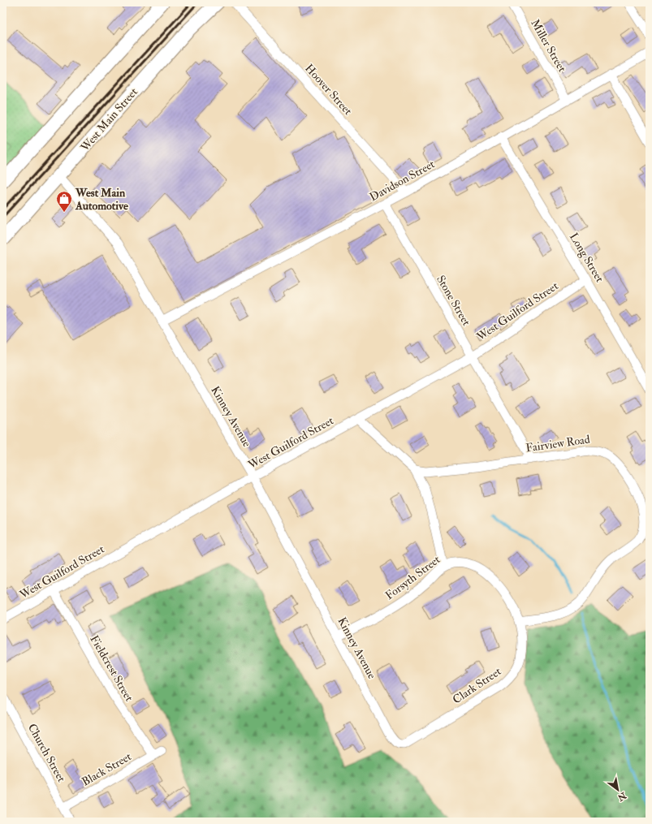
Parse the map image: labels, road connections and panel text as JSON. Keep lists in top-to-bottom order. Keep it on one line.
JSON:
{"streets":{"main road":["West Main Street"],"street":["Miller Street","Hoover Street","Davidson Street","Long Street","Stone Street","West Guilford Street","Kinney Avenue","Fairview Road","Forsyth Street","Fieldcrest Street","Clark Street","Church Street","Black Street"]},"crossings":[["Miller Street","Davidson Street"],["Hoover Street","Davidson Street"],["West Main Street","Kinney Avenue"],["Davidson Street","Long Street"],["Davidson Street","Stone Street"],["Davidson Street","Kinney Avenue"],["Long Street","West Guilford Street"],["Stone Street","West Guilford Street"],["Stone Street","Fairview Road"],["West Guilford Street","Kinney Avenue"],["West Guilford Street","Fieldcrest Street"],["Kinney Avenue","Forsyth Street"],["Kinney Avenue","Clark Street"],["Fairview Road","Forsyth Street"],["Fairview Road","Clark Street"],["Forsyth Street","Clark Street"],["Fieldcrest Street","Black Street"],["Church Street","Black Street"]],"places":{"shop":["West Main Automotive"]},"north":"bottom right"}
